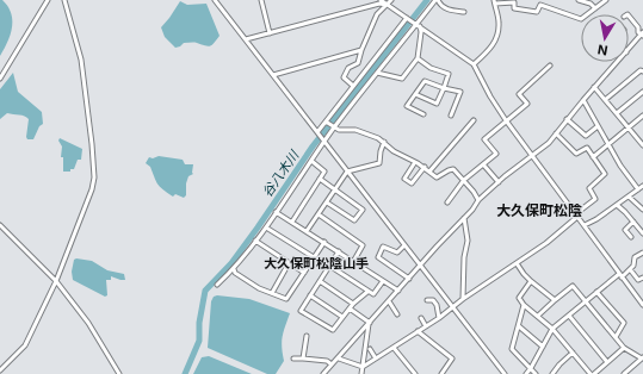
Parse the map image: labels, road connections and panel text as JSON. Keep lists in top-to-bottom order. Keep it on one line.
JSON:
{"districts":["大久保町松陰","大久保町松陰山手"],"water":["谷八木川"],"north":"bottom"}
